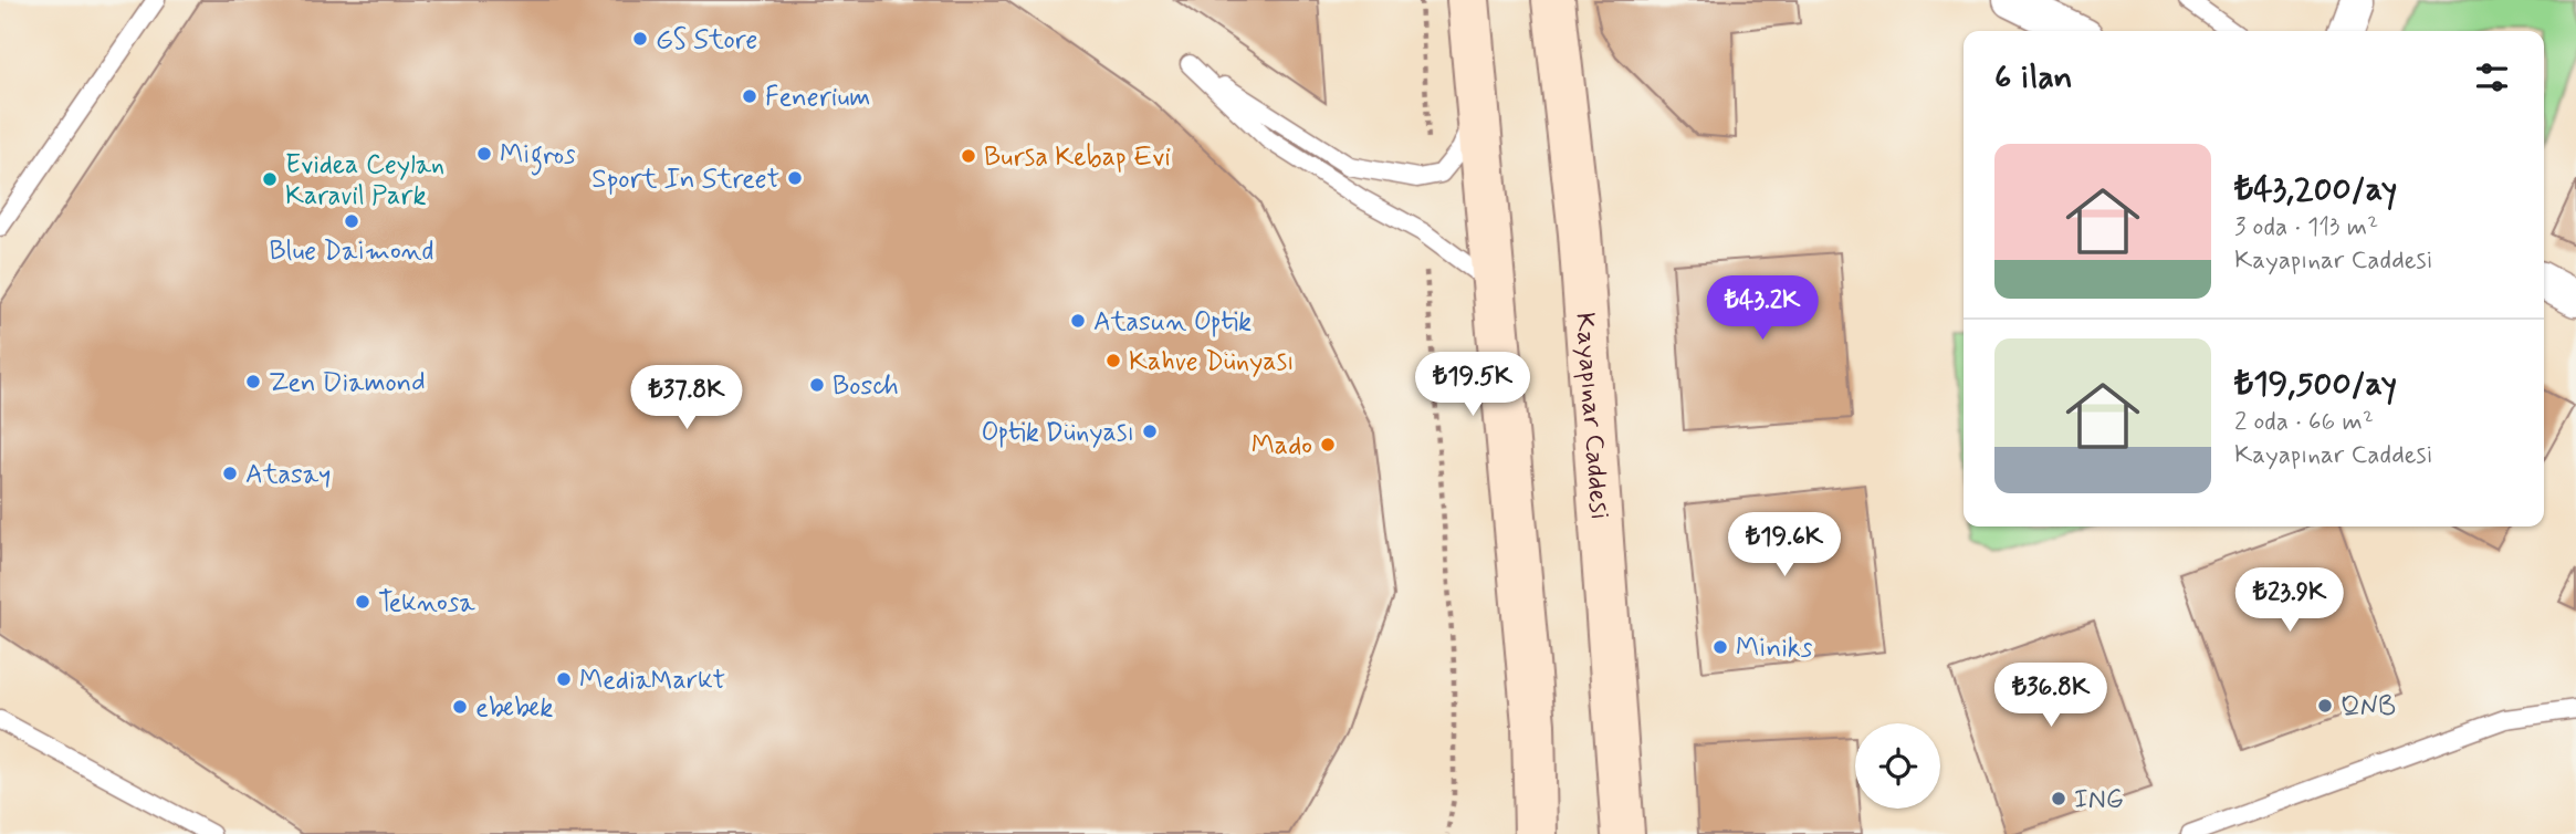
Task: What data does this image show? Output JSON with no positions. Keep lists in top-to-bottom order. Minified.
{"streets":{"main road":["Kayapınar Caddesi"]},"places":["GS Store","Fenerium","Migros","Bursa Kebap Evi","Sport In Street","Evidea Ceylan Karavil Park","Blue Daimond","Atasun Optik","Kahve Dünyası","Zen Diamond","Bosch","Optik Dünyası","Mado","Atasay","Teknosa","Miniks","MediaMarkt","QNB","ebebek","ING"],"page":{"heading":"6 ilan","list":[{"name":"₺43,200/ay","note":"3 oda · 113 m² · Kayapınar Caddesi"},{"name":"₺19,500/ay","note":"2 oda · 66 m² · Kayapınar Caddesi"}],"price":["₺43.2K","₺19.5K","₺37.8K","₺19.6K","₺23.9K","₺36.8K"]}}
